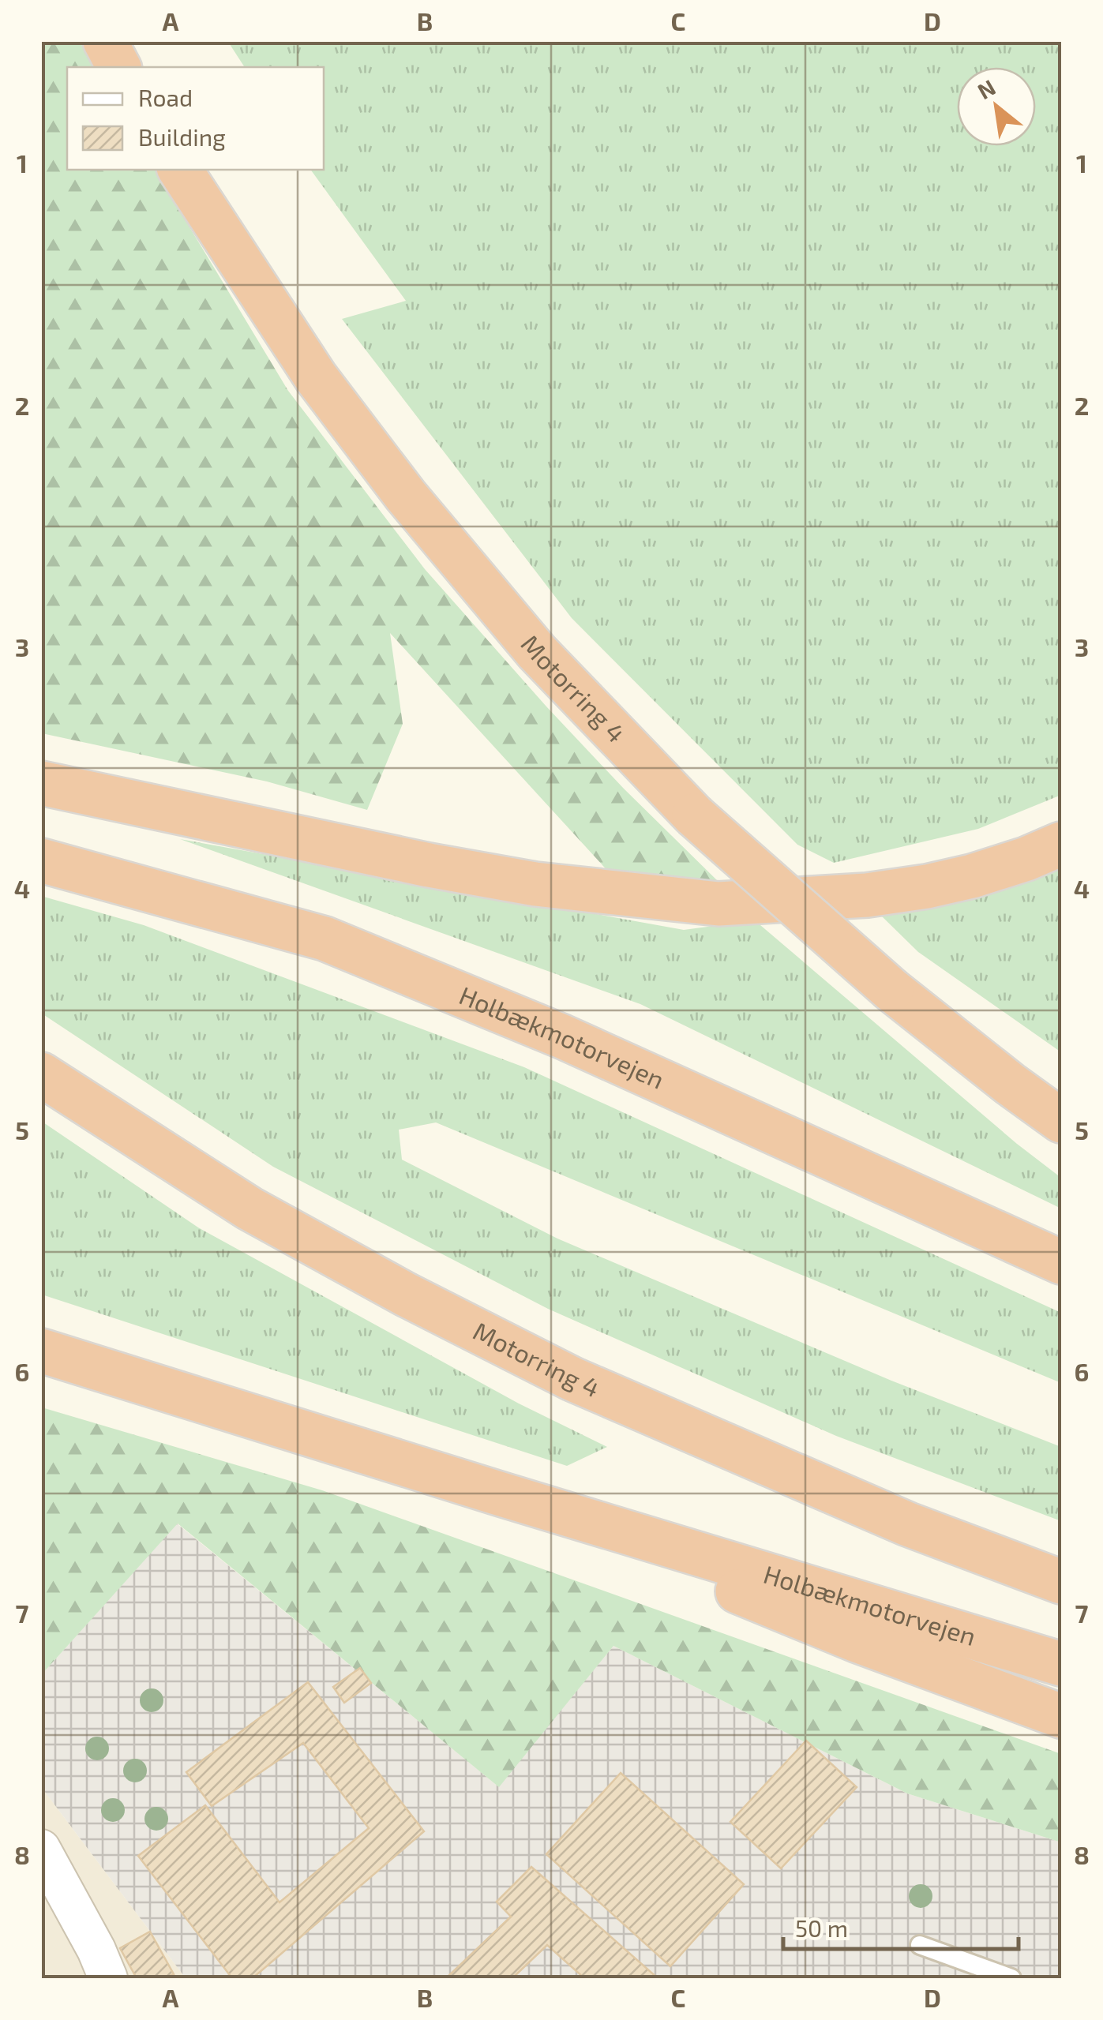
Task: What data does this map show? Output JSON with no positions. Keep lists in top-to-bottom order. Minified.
{"streets":{"highway":["Motorring 4","Holbækmotorvejen"]},"legend":["Road","Building"],"scale_bar":"50 m","north":"top left","grid":{"columns":["A","B","C","D"],"rows":["1","2","3","4","5","6","7","8"]}}
